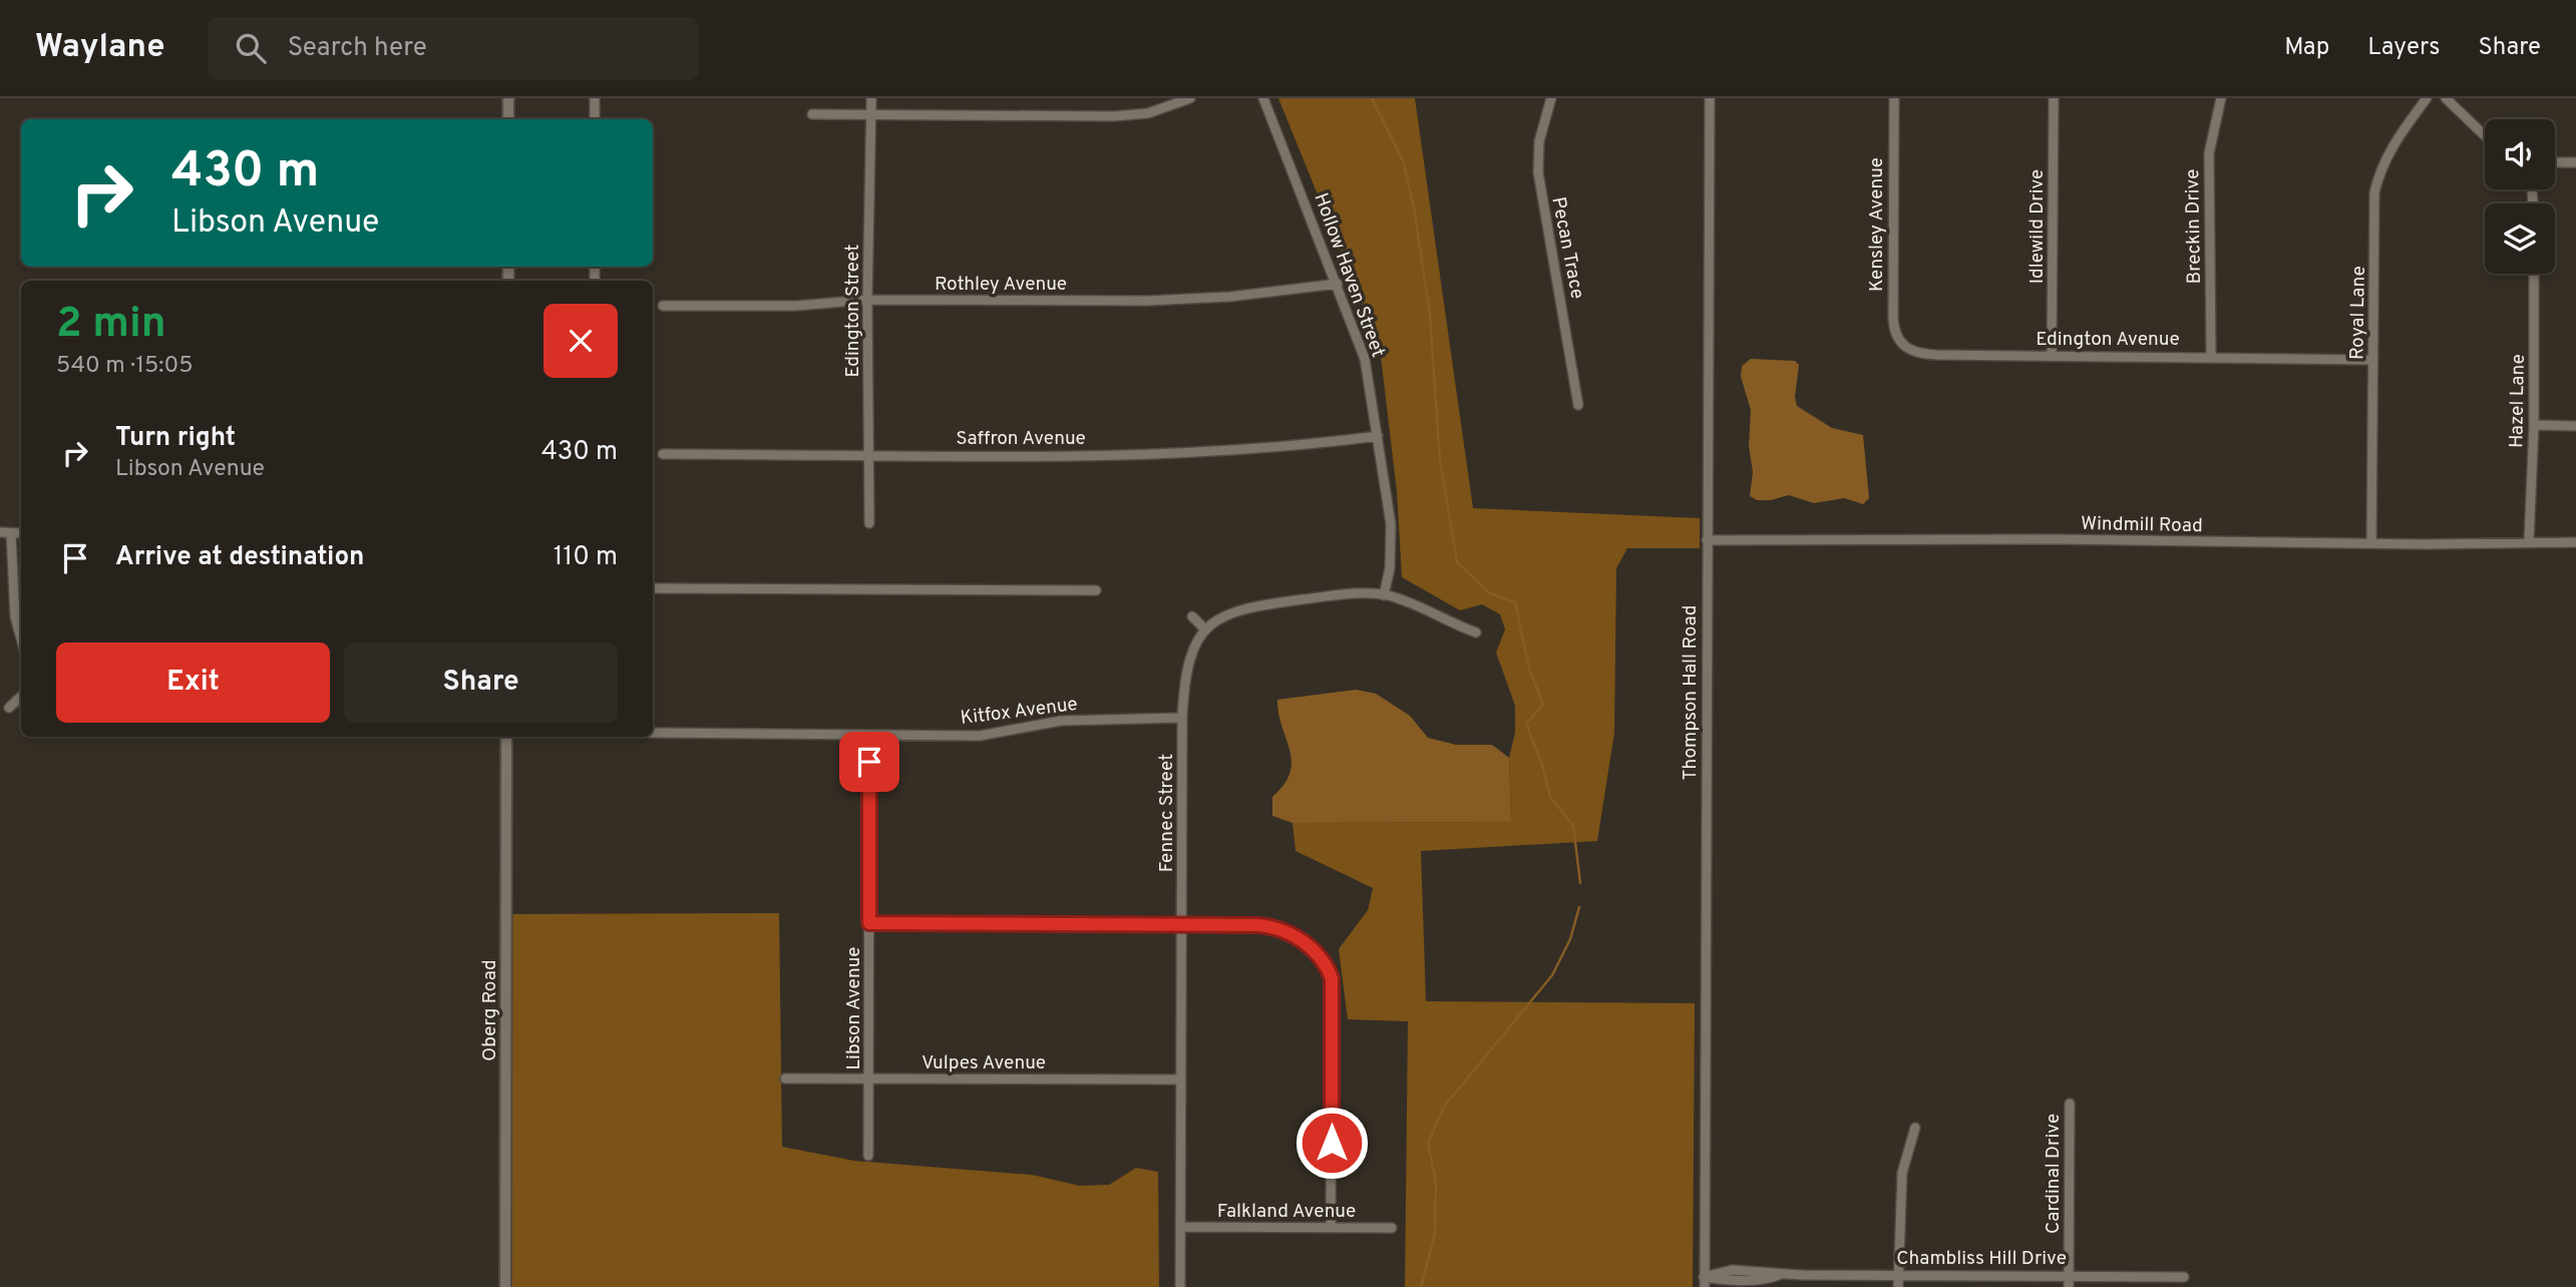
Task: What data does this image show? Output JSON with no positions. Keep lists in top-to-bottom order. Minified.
{"streets":{"street":["Kensley Avenue","Idlewild Drive","Breckin Drive","Pecan Trace","Hollow Haven Street","Rothley Avenue","Edington Street","Royal Lane","Edington Avenue","Hazel Lane","Saffron Avenue","Windmill Road","Thompson Hall Road","Kitfox Avenue","Fennec Street","Libson Avenue","Oberg Road","Vulpes Avenue","Cardinal Drive","Falkland Avenue","Chambliss Hill Drive"]},"crossings":[["Kensley Avenue","Edington Avenue"],["Idlewild Drive","Edington Avenue"],["Breckin Drive","Edington Avenue"],["Hollow Haven Street","Rothley Avenue"],["Hollow Haven Street","Saffron Avenue"],["Rothley Avenue","Edington Street"],["Edington Street","Saffron Avenue"],["Royal Lane","Edington Avenue"],["Royal Lane","Windmill Road"],["Hazel Lane","Windmill Road"],["Windmill Road","Thompson Hall Road"],["Thompson Hall Road","Chambliss Hill Drive"],["Kitfox Avenue","Fennec Street"],["Kitfox Avenue","Libson Avenue"],["Fennec Street","Vulpes Avenue"],["Fennec Street","Falkland Avenue"],["Libson Avenue","Vulpes Avenue"],["Cardinal Drive","Chambliss Hill Drive"]],"page":{"header":"Waylane","search":"Search here","nav":["Map","Layers","Share"],"turn":["430 m","Libson Avenue"],"heading":["2 min","540 m · 15:05"],"list":[{"name":"Turn right","note":"Libson Avenue","value":"430 m"},{"name":"Arrive at destination","value":"110 m"}],"buttons":["Exit","Share"]}}
